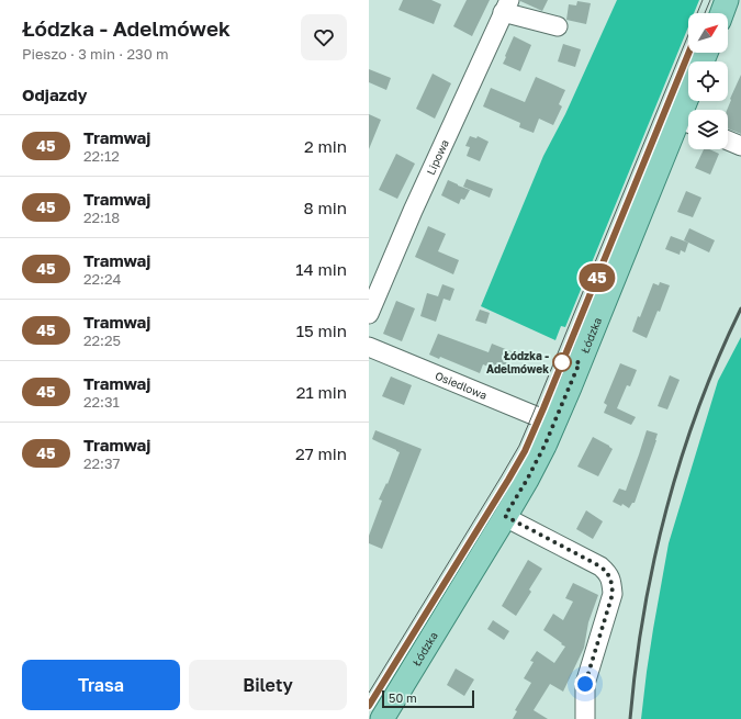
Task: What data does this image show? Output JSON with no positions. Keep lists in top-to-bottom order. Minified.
{"streets":{"main road":["Łódzka"],"street":["Lipowa","Osiedlowa"]},"crossings":[["Łódzka","Osiedlowa"]],"places":["Łódzka - Adelmówek"],"lines":["tram line 45"],"scale_bar":"50 m","north":"top right","page":{"heading":[["Łódzka - Adelmówek","Pieszo · 3 min · 230 m"],"Odjazdy"],"on_map":"45","list":[{"mark":"45","name":"Tramwaj","note":"22:12","value":"2 min"},{"mark":"45","name":"Tramwaj","note":"22:18","value":"8 min"},{"mark":"45","name":"Tramwaj","note":"22:24","value":"14 min"},{"mark":"45","name":"Tramwaj","note":"22:25","value":"15 min"},{"mark":"45","name":"Tramwaj","note":"22:31","value":"21 min"},{"mark":"45","name":"Tramwaj","note":"22:37","value":"27 min"}],"buttons":["Trasa","Bilety"],"scale":"50 m"}}
